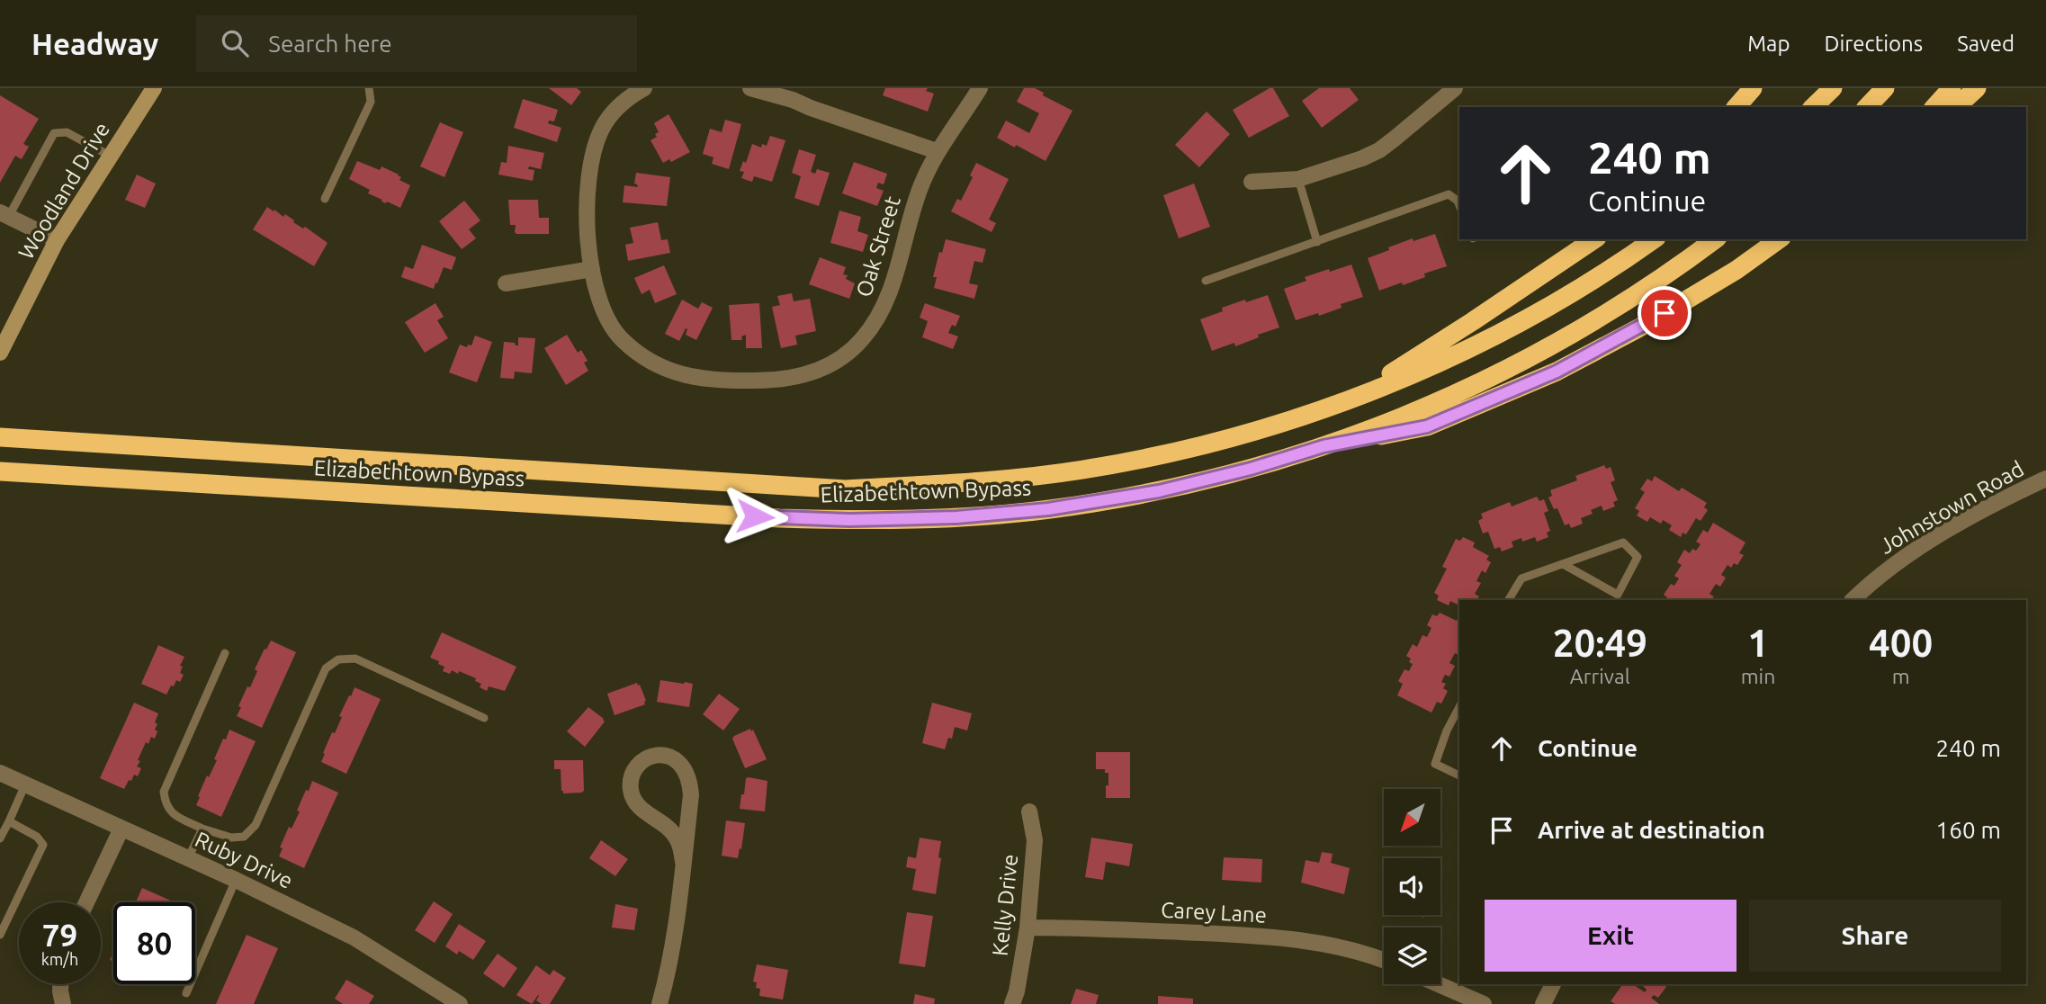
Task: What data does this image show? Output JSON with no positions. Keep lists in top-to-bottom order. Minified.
{"streets":{"highway":["Elizabethtown Bypass"],"street":["Woodland Drive","Oak Street","Johnstown Road","Ruby Drive","Kelly Drive","Carey Lane"]},"crossings":[["Kelly Drive","Carey Lane"]],"north":"bottom left","page":{"header":"Headway","search":"Search here","nav":["Map","Directions","Saved"],"turn":["240 m","Continue"],"eta":["20:49","Arrival","1","min","400","m"],"list":[{"name":"Continue","value":"240 m"},{"name":"Arrive at destination","value":"160 m"}],"buttons":["Exit","Share"],"speed":"79 km/h","limit":"80"}}
